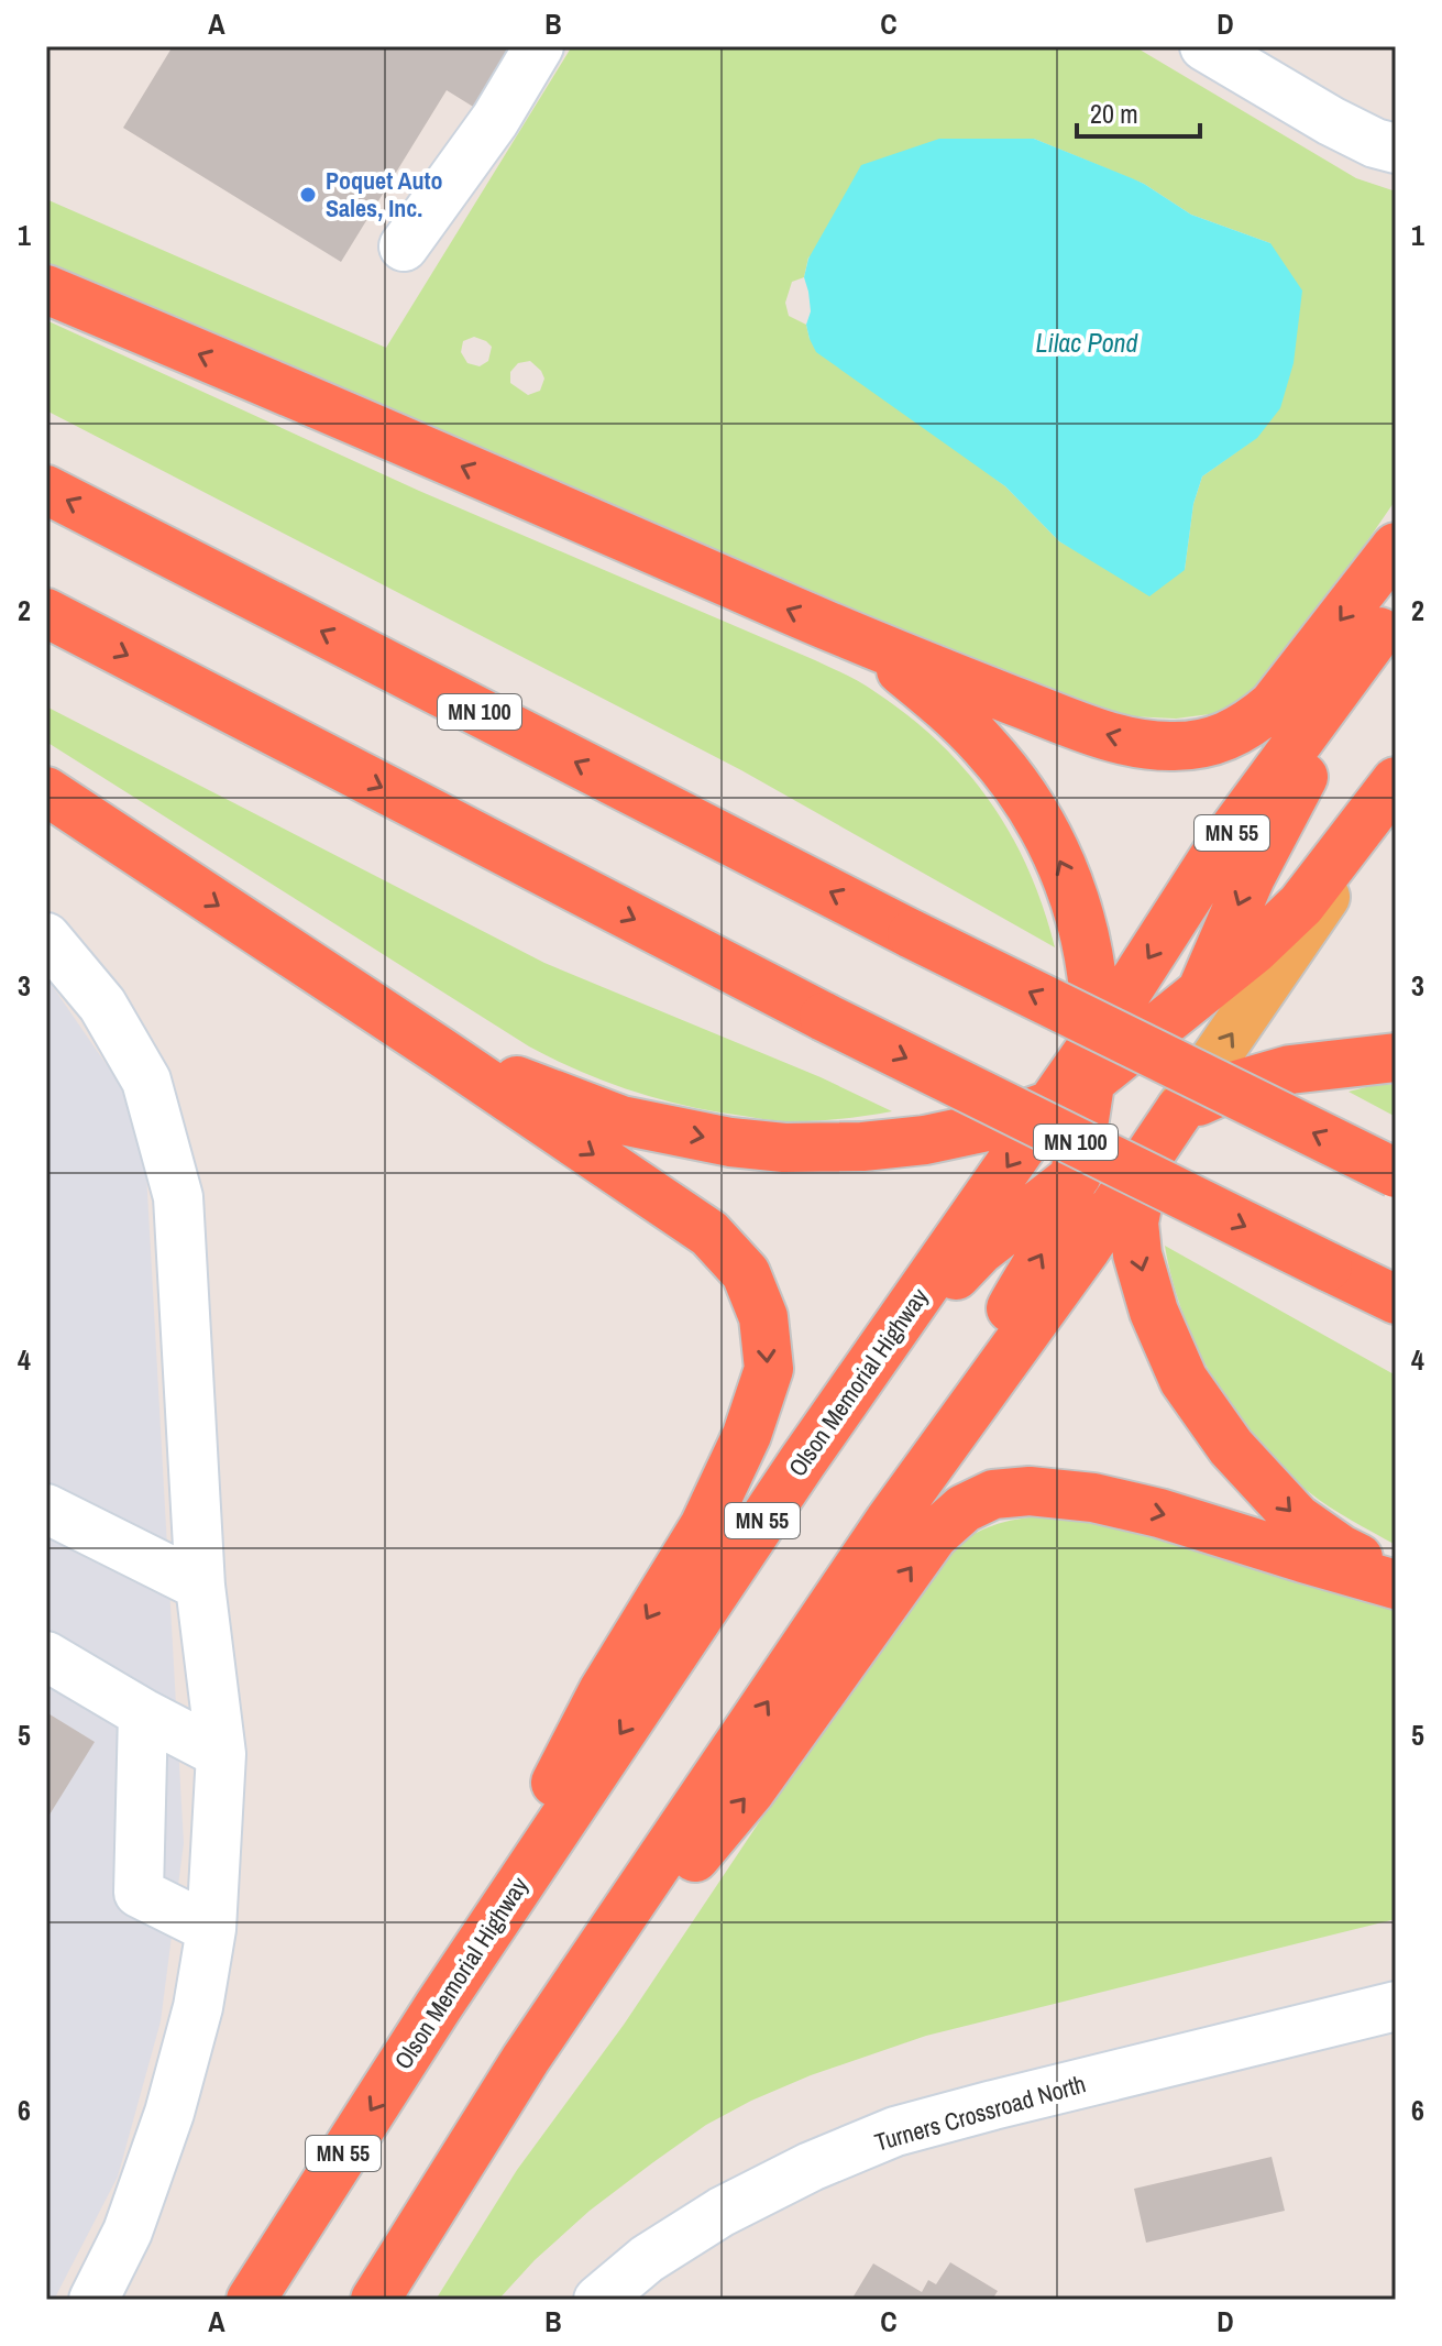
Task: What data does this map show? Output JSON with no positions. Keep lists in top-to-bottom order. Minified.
{"streets":{"highway":["MN 100","MN 55","Olson Memorial Highway"],"street":["Turners Crossroad North"]},"water":["Lilac Pond"],"places":["Poquet Auto Sales, Inc."],"scale_bar":"20 m","grid":{"columns":["A","B","C","D"],"rows":["1","2","3","4","5","6"]}}
